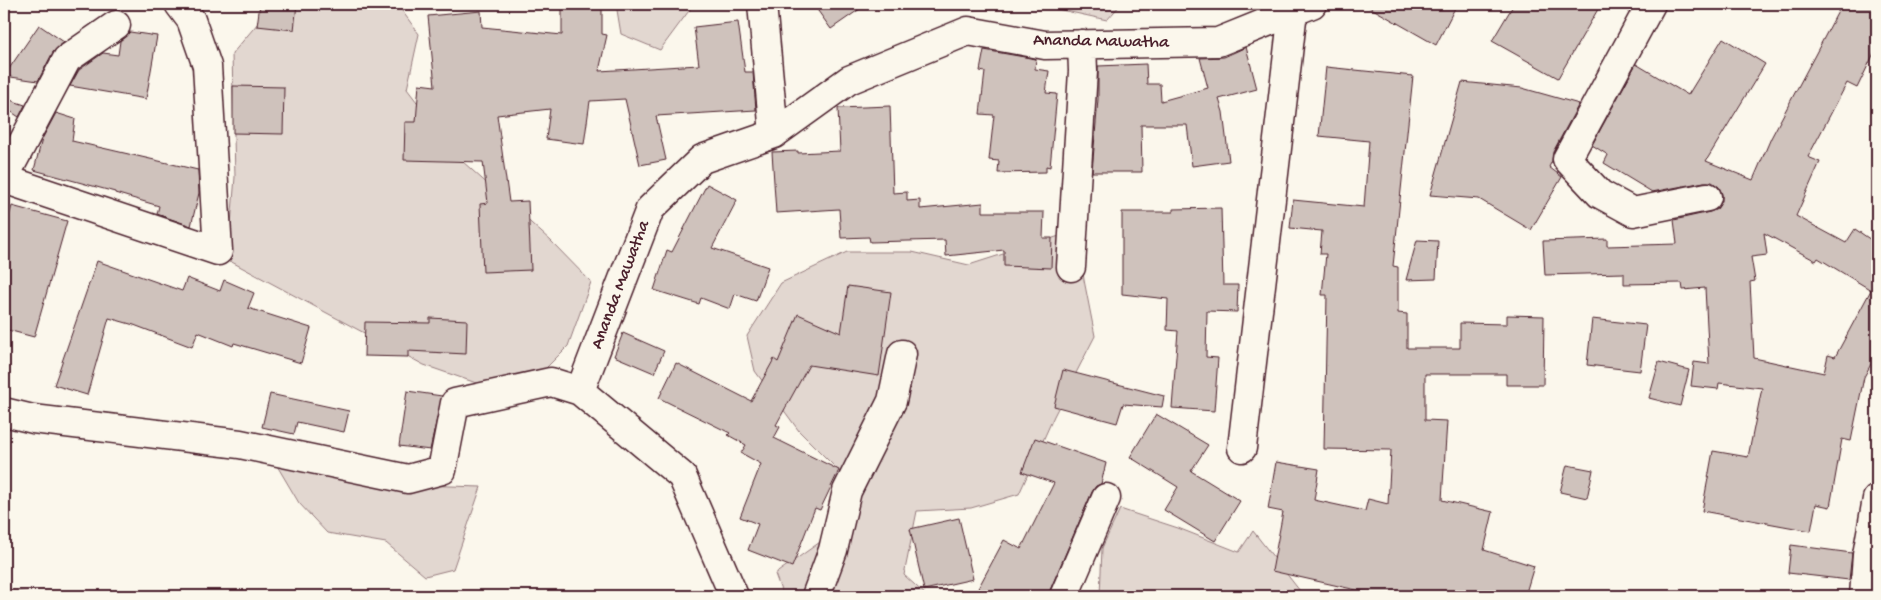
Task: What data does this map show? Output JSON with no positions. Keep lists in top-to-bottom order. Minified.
{"streets":{"street":["Ananda Mawatha"]}}
